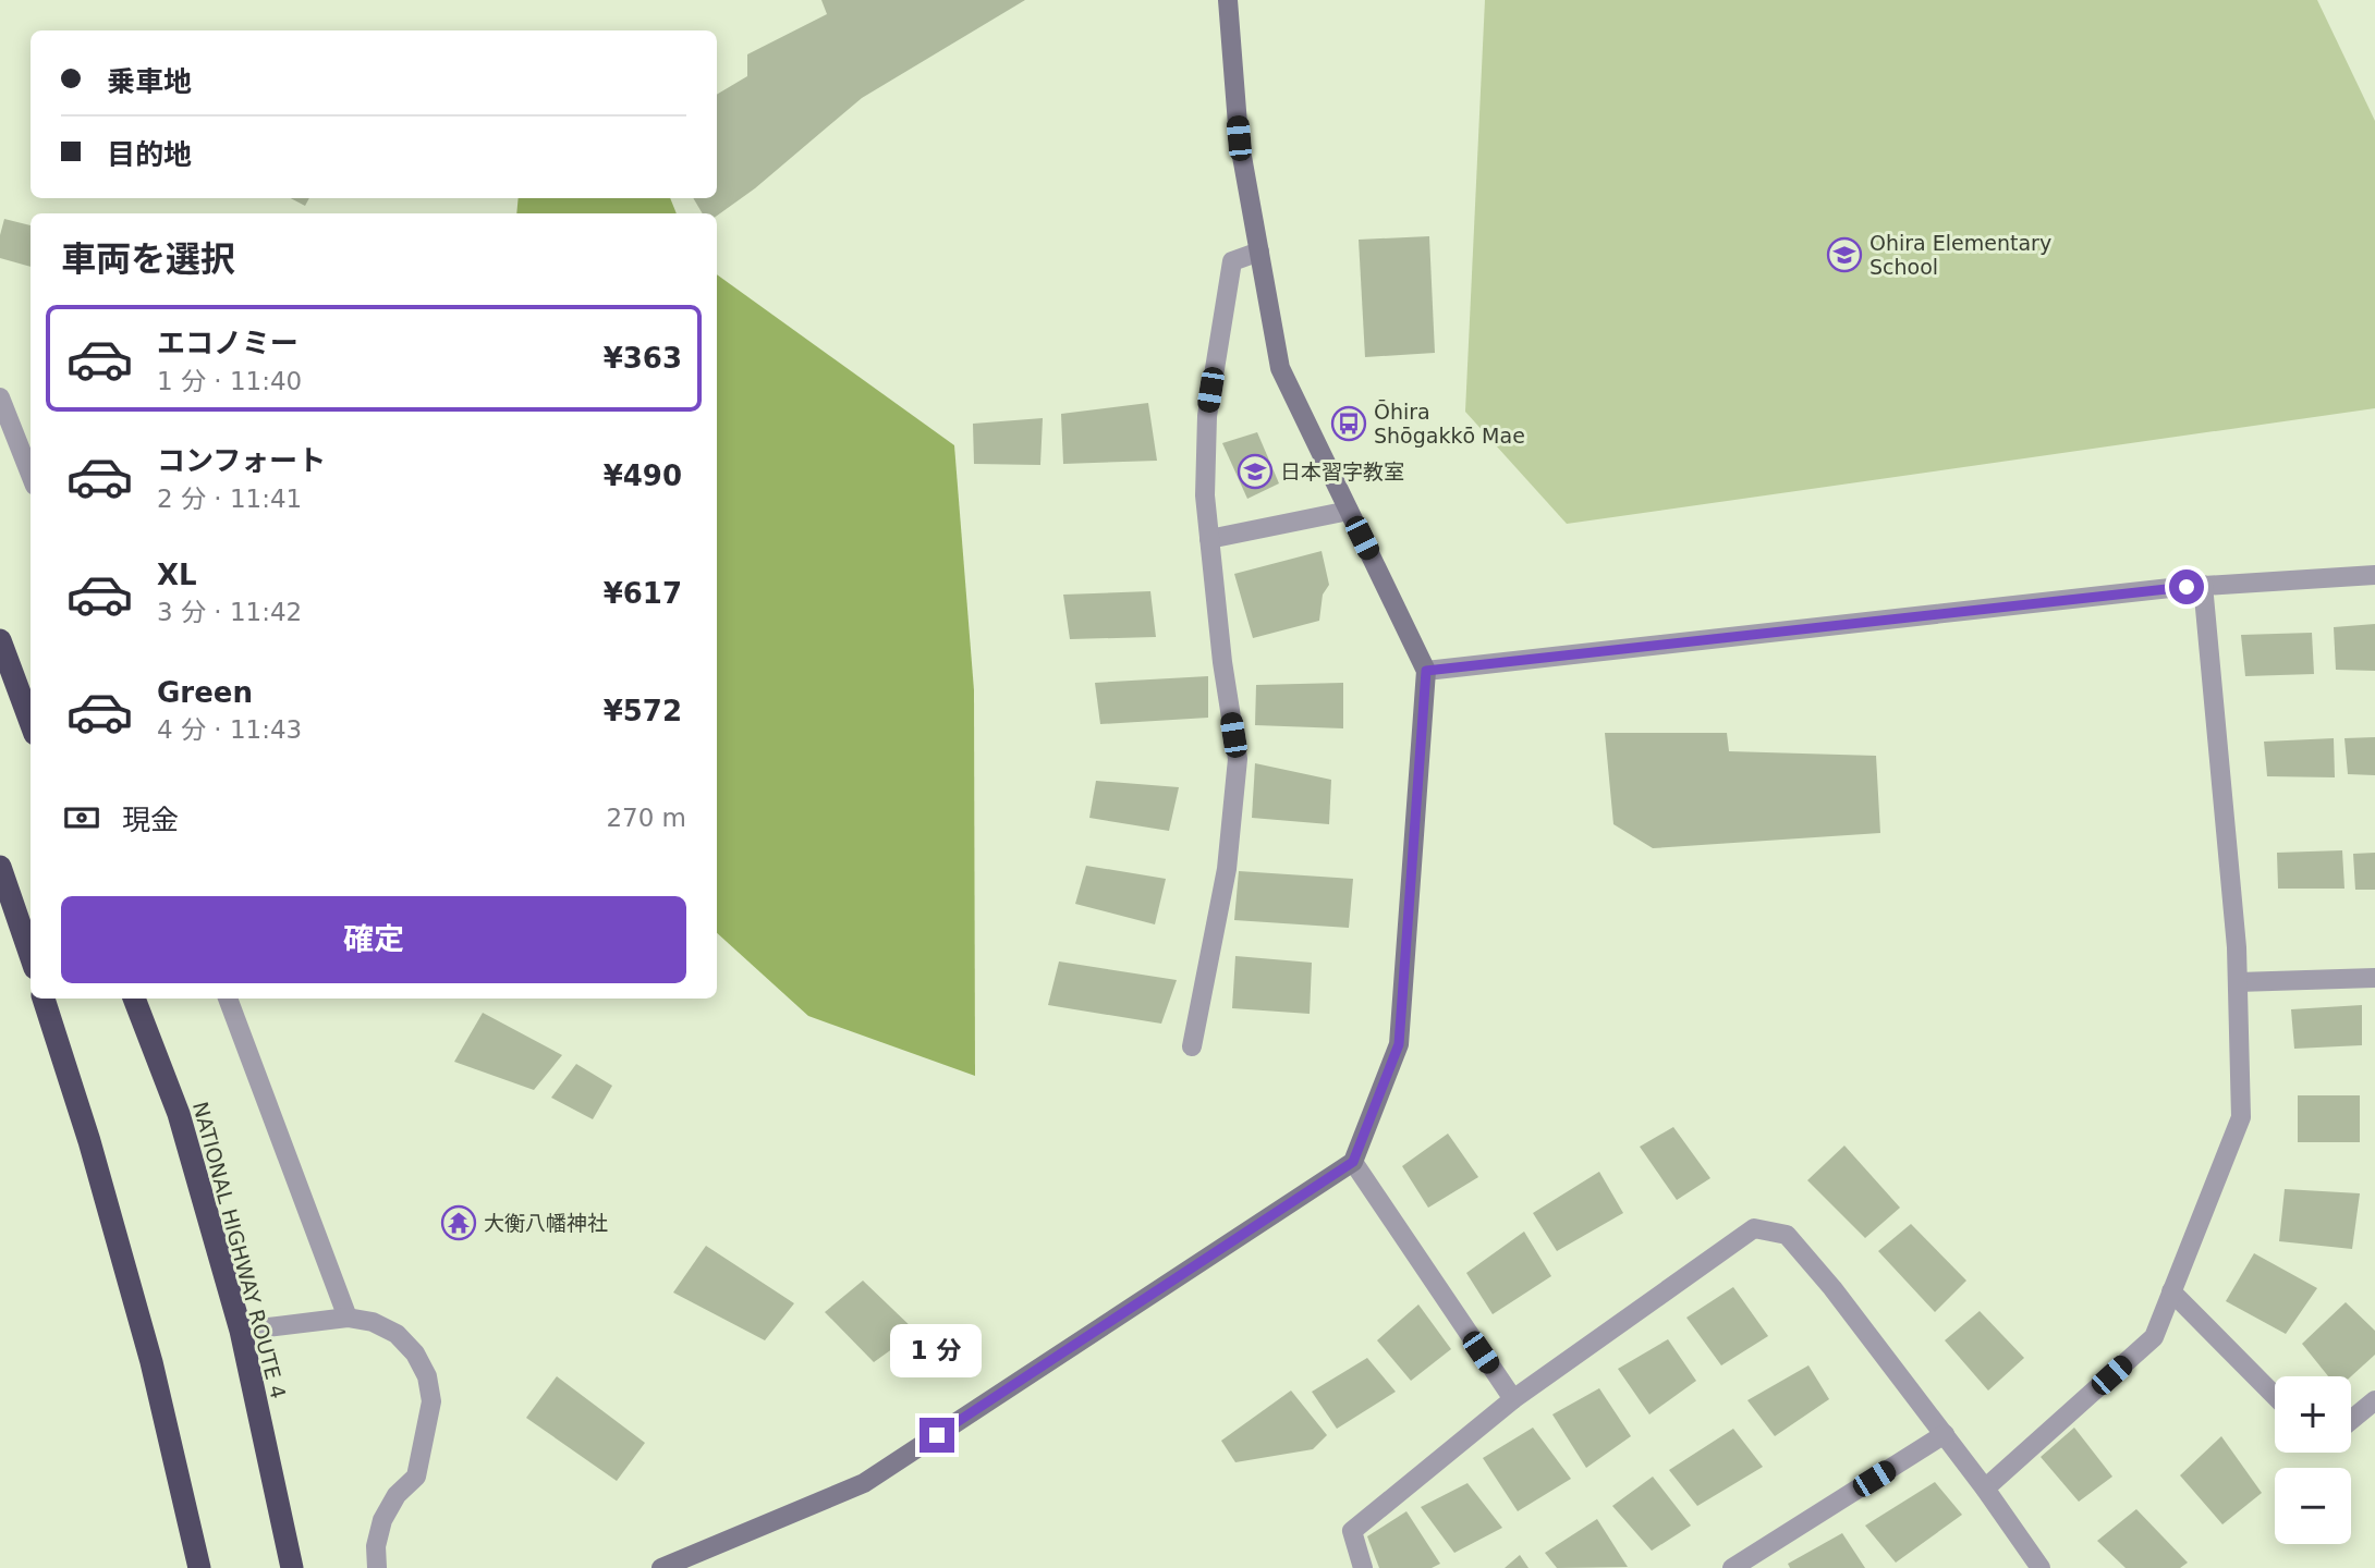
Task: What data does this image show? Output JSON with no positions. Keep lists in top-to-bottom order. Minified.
{"streets":{"highway":["NATIONAL HIGHWAY ROUTE 4"]},"places":{"school or university":["Ohira Elementary School","日本習字教室"],"bus stop":["Ōhira Shōgakkō Mae"],"temple":["大衡八幡神社"]},"page":{"banner":["乗車地","目的地"],"heading":"車両を選択","list":[{"name":"エコノミー","note":"1 分 · 11:40","value":"¥363"},{"name":"コンフォート","note":"2 分 · 11:41","value":"¥490"},{"name":"XL","note":"3 分 · 11:42","value":"¥617"},{"name":"Green","note":"4 分 · 11:43","value":"¥572"}],"pay":["現金","270 m"],"buttons":"確定","bubble":"1 分","map_buttons":["+","−"]}}
